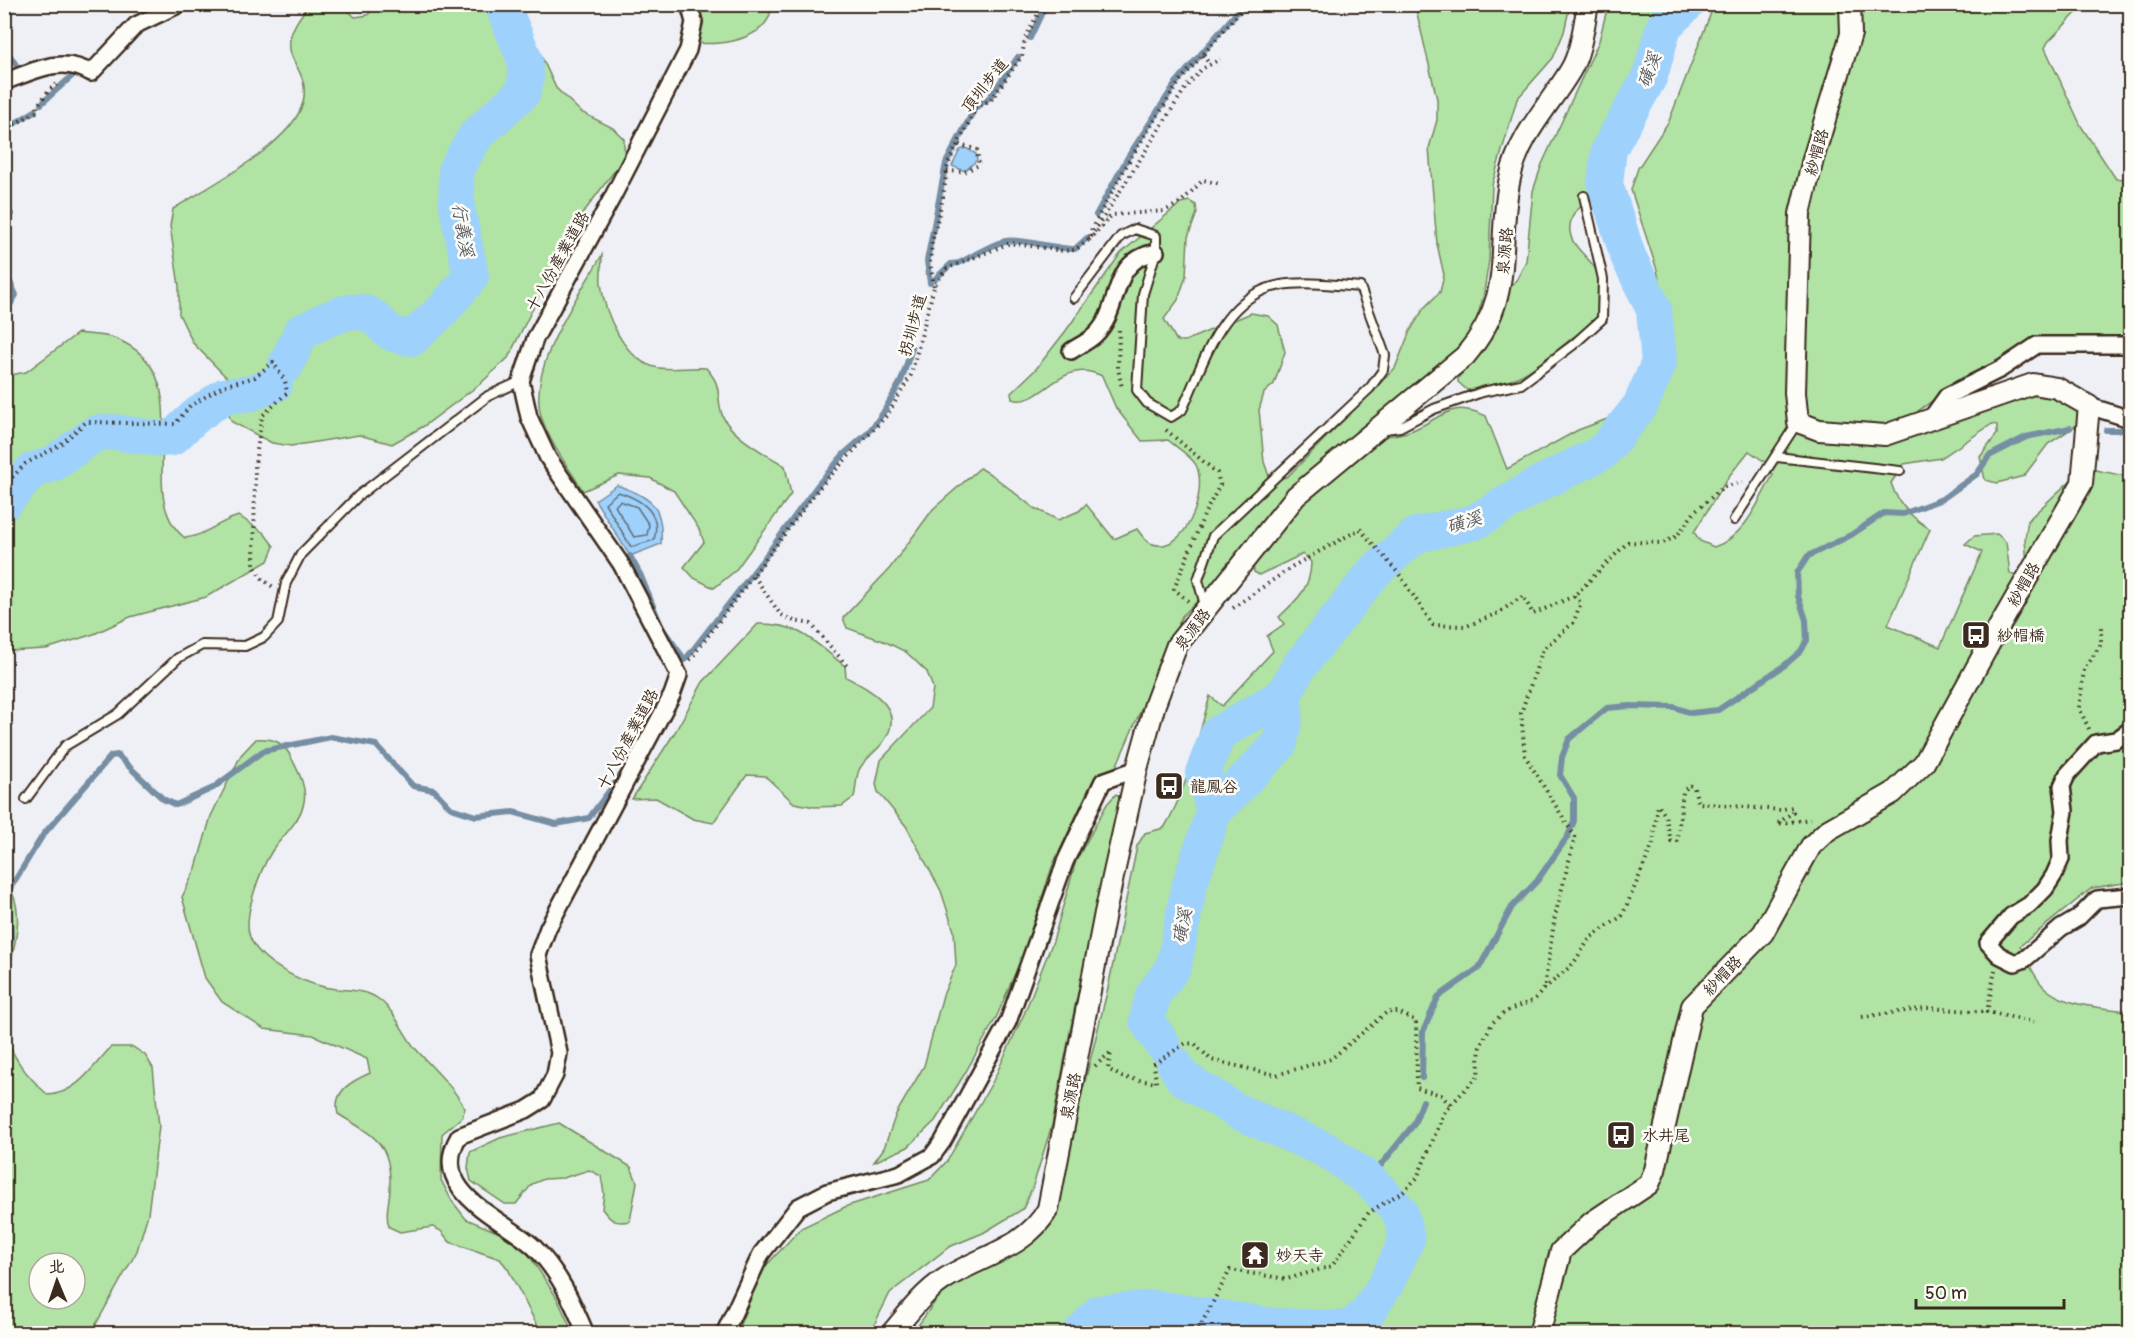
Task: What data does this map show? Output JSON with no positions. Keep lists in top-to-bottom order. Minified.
{"streets":{"street":["紗帽路","泉源路","十八份產業道路"],"path":["頂圳步道","拐圳步道"]},"crossings":[["頂圳步道","拐圳步道"],["十八份產業道路","拐圳步道"]],"water":["磺溪","行義溪"],"places":{"bus stop":["紗帽橋","龍鳳谷","水井尾"],"temple":["妙天寺"]},"scale_bar":"50 m","north":"top"}
